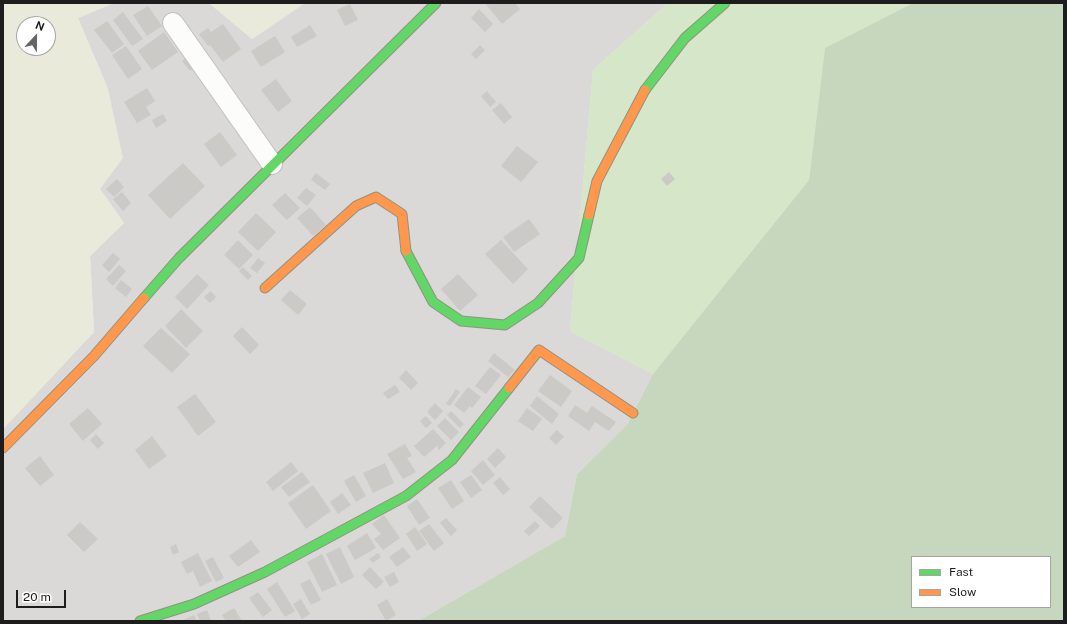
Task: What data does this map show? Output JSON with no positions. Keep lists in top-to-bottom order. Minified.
{"legend":["Fast","Slow"],"scale_bar":"20 m","north":"top"}
